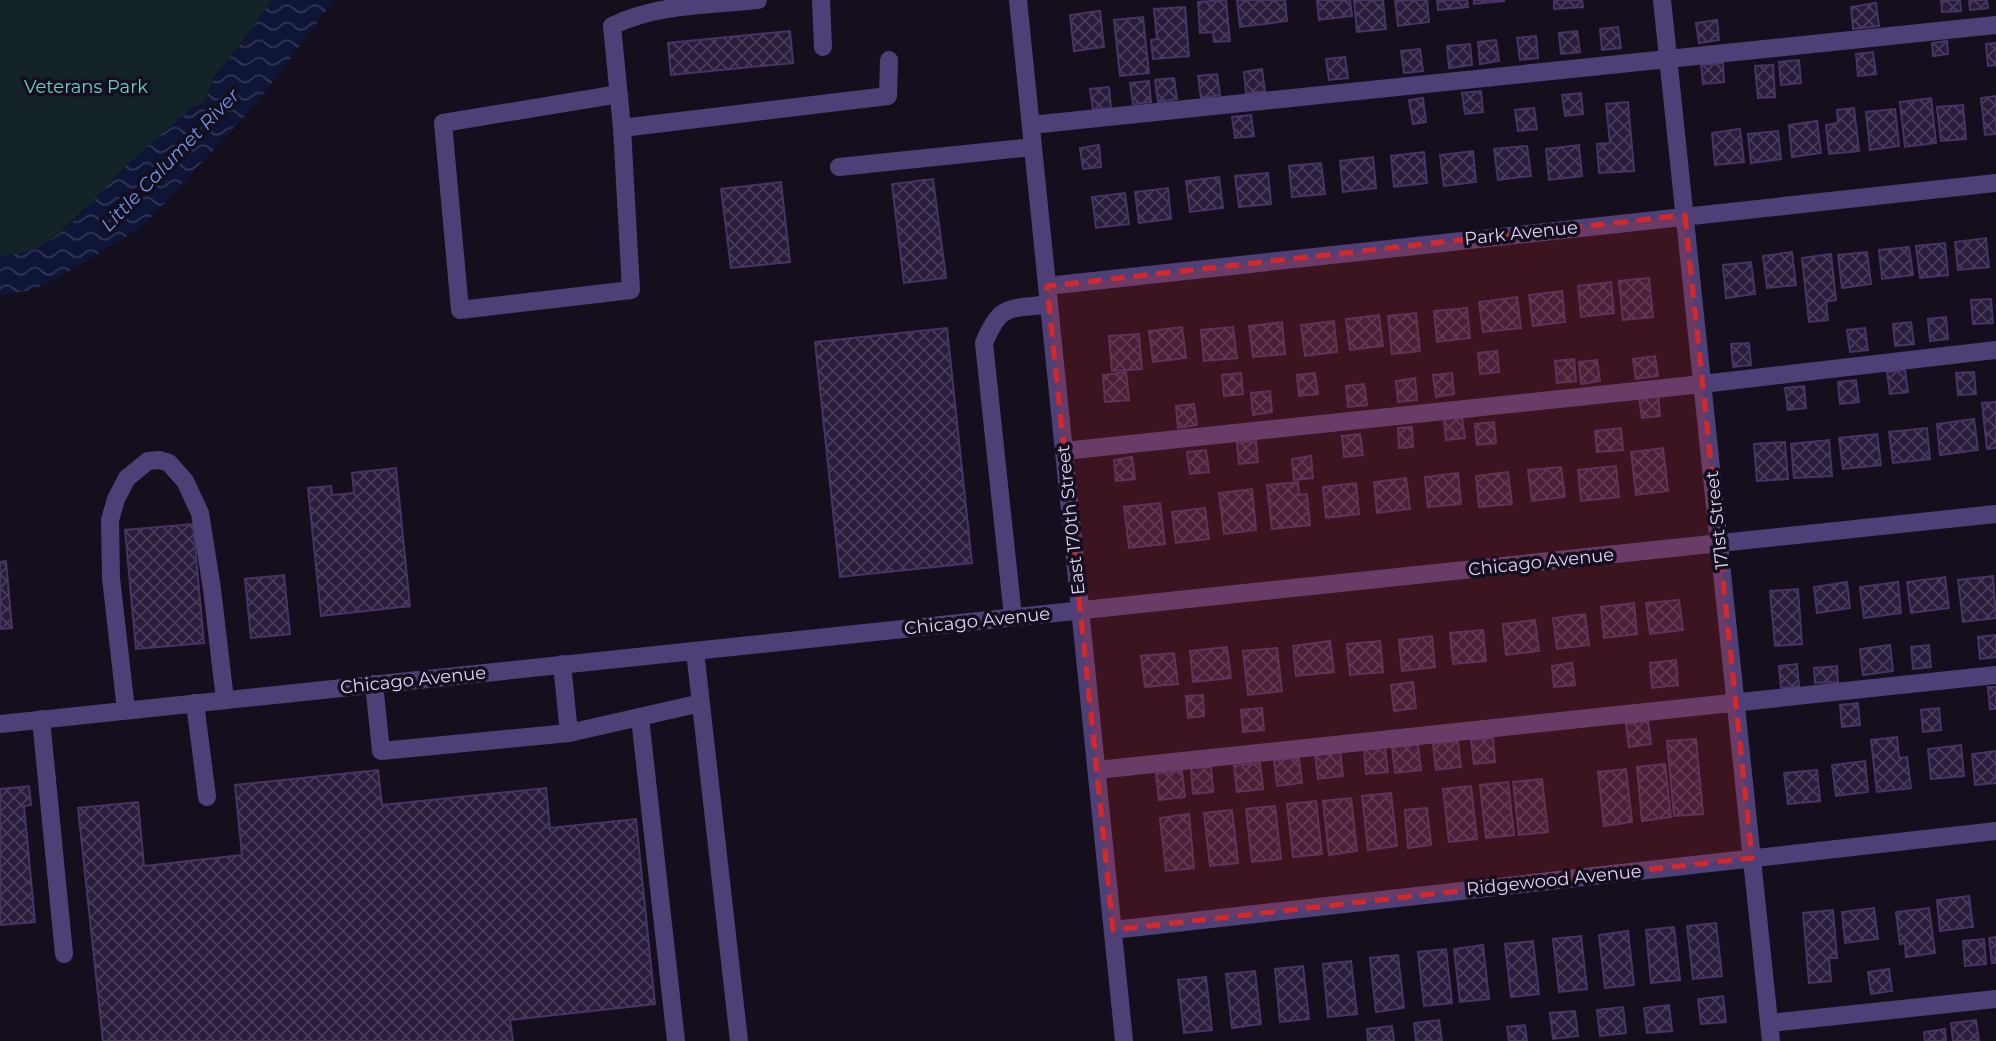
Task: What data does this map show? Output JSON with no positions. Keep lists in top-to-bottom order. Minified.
{"streets":{"street":["Park Avenue","East 170th Street","171st Street","Chicago Avenue","Ridgewood Avenue"]},"crossings":[["Park Avenue","East 170th Street"],["Park Avenue","171st Street"],["Park Avenue","Chicago Avenue"],["East 170th Street","Chicago Avenue"],["East 170th Street","Ridgewood Avenue"],["171st Street","Chicago Avenue"],["171st Street","Ridgewood Avenue"]],"water":["Little Calumet River"],"parks":["Veterans Park"]}
